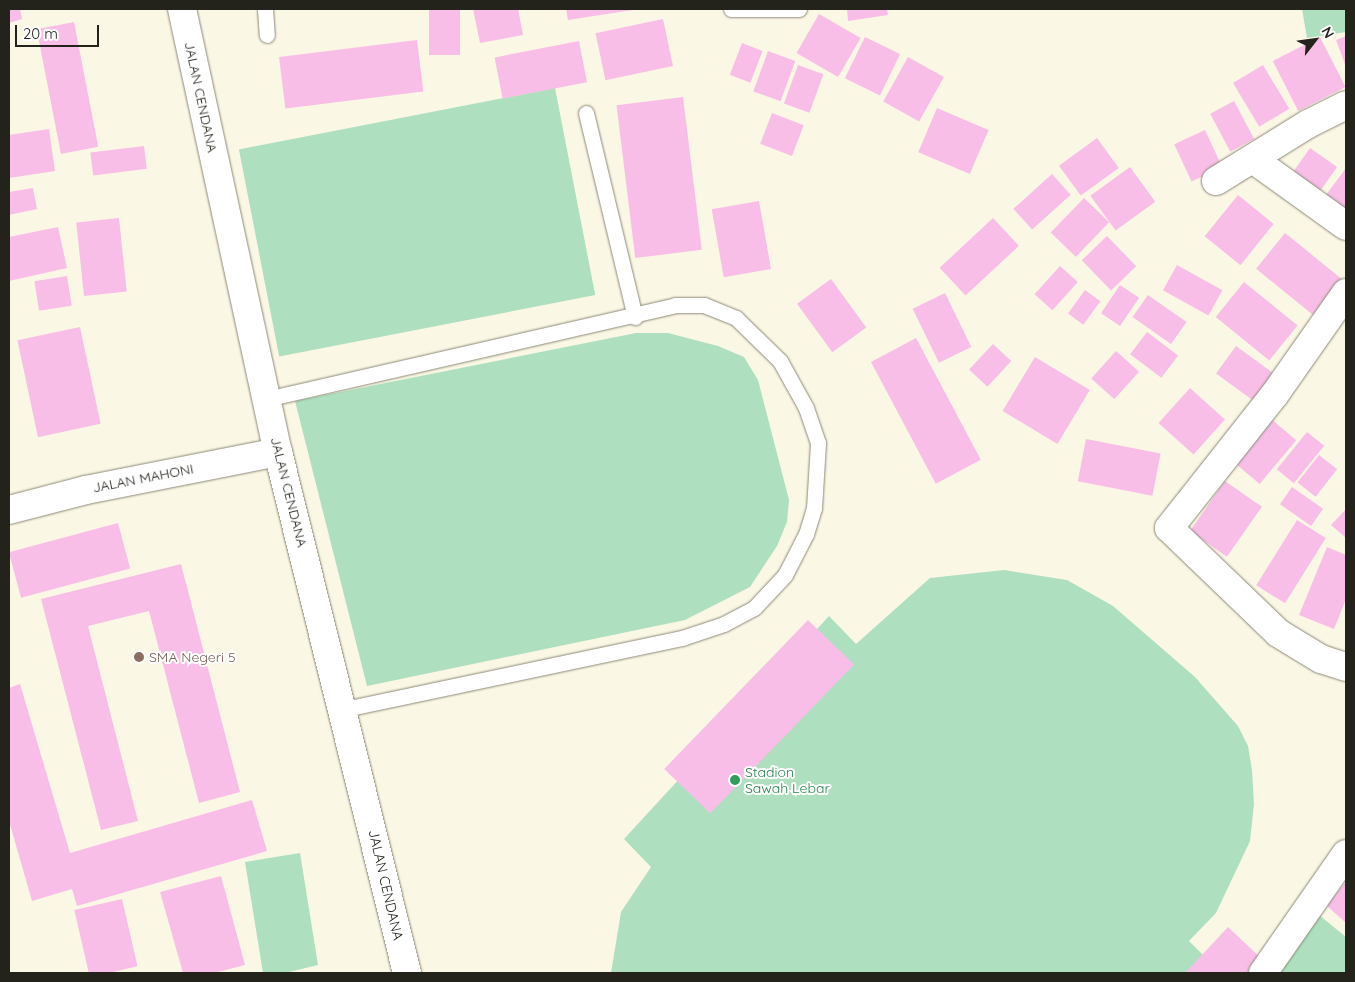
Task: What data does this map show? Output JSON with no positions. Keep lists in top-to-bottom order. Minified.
{"streets":{"street":["JALAN CENDANA","JALAN MAHONI"]},"crossings":[["JALAN CENDANA","JALAN MAHONI"]],"places":["SMA Negeri 5","Stadion Sawah Lebar"],"scale_bar":"20 m","north":"top right"}
